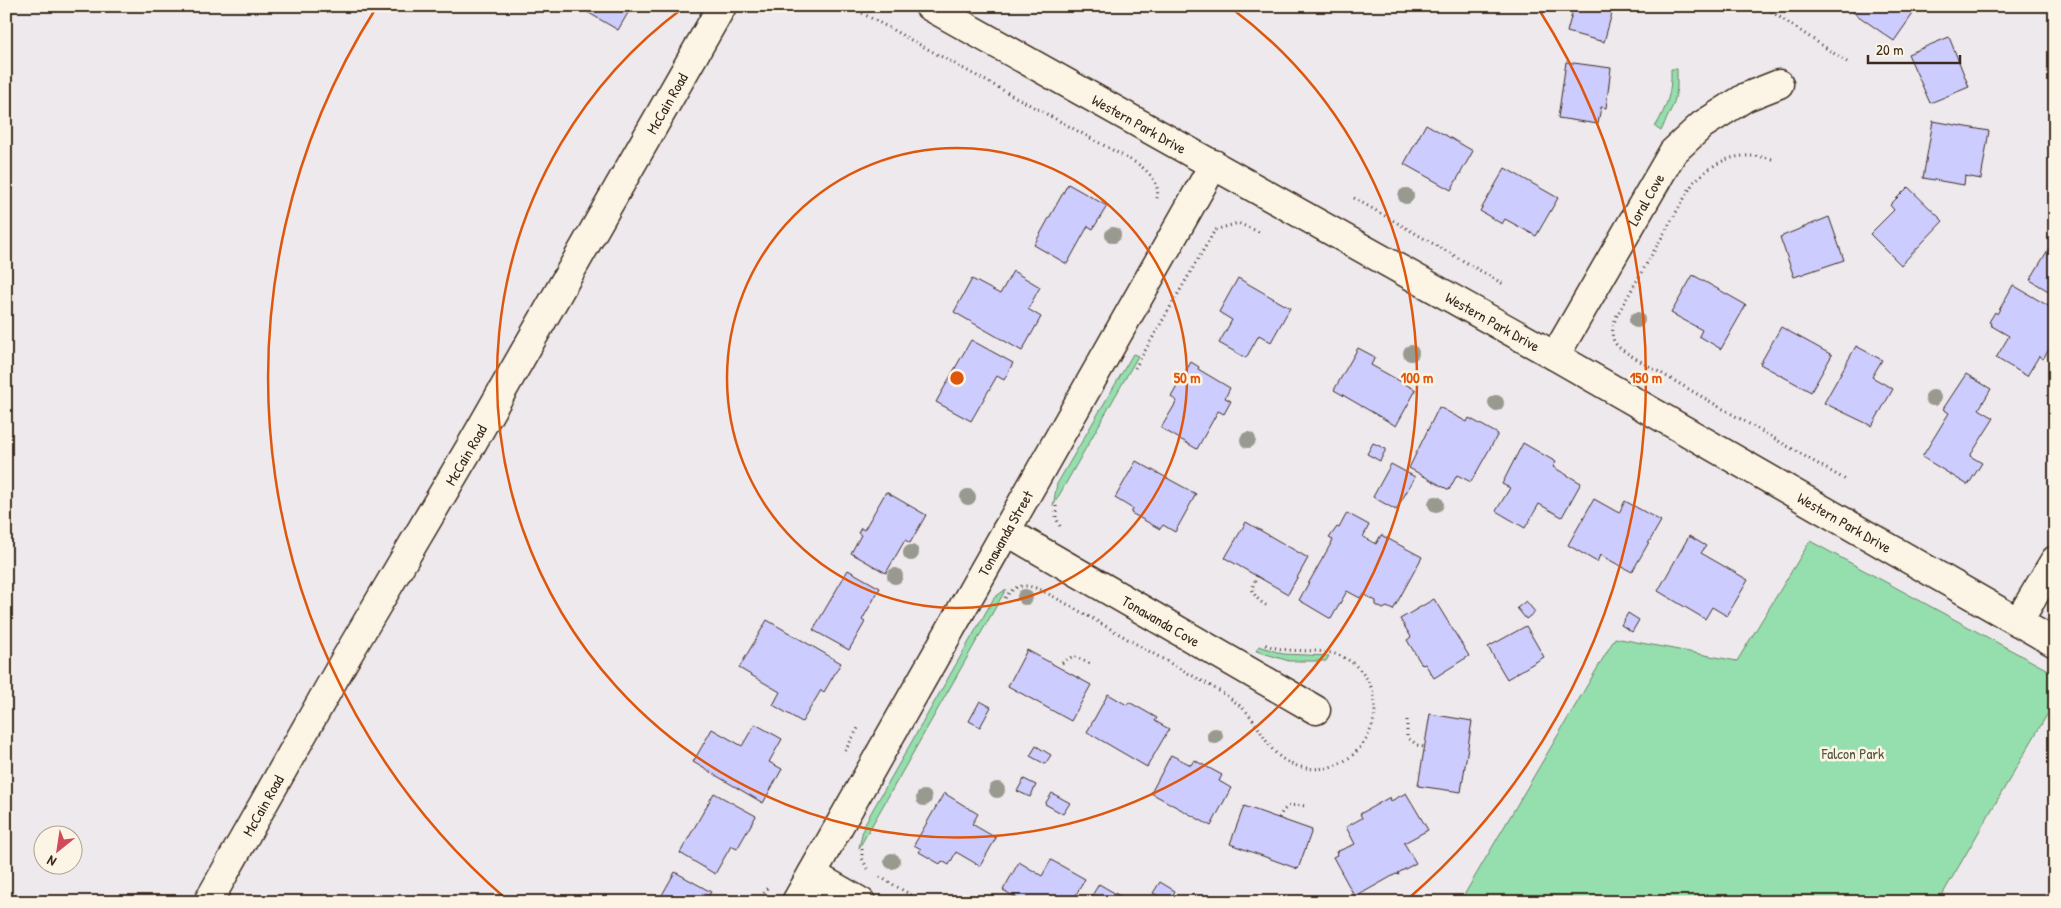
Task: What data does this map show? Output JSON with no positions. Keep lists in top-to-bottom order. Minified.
{"streets":{"street":["McCain Road","Western Park Drive","Loral Cove","Tonawanda Street","Tonawanda Cove"]},"crossings":[["Western Park Drive","Loral Cove"],["Western Park Drive","Tonawanda Street"],["Tonawanda Street","Tonawanda Cove"]],"parks":["Falcon Park"],"scale_bar":"20 m","north":"bottom left","rings":["50 m","100 m","150 m"]}
